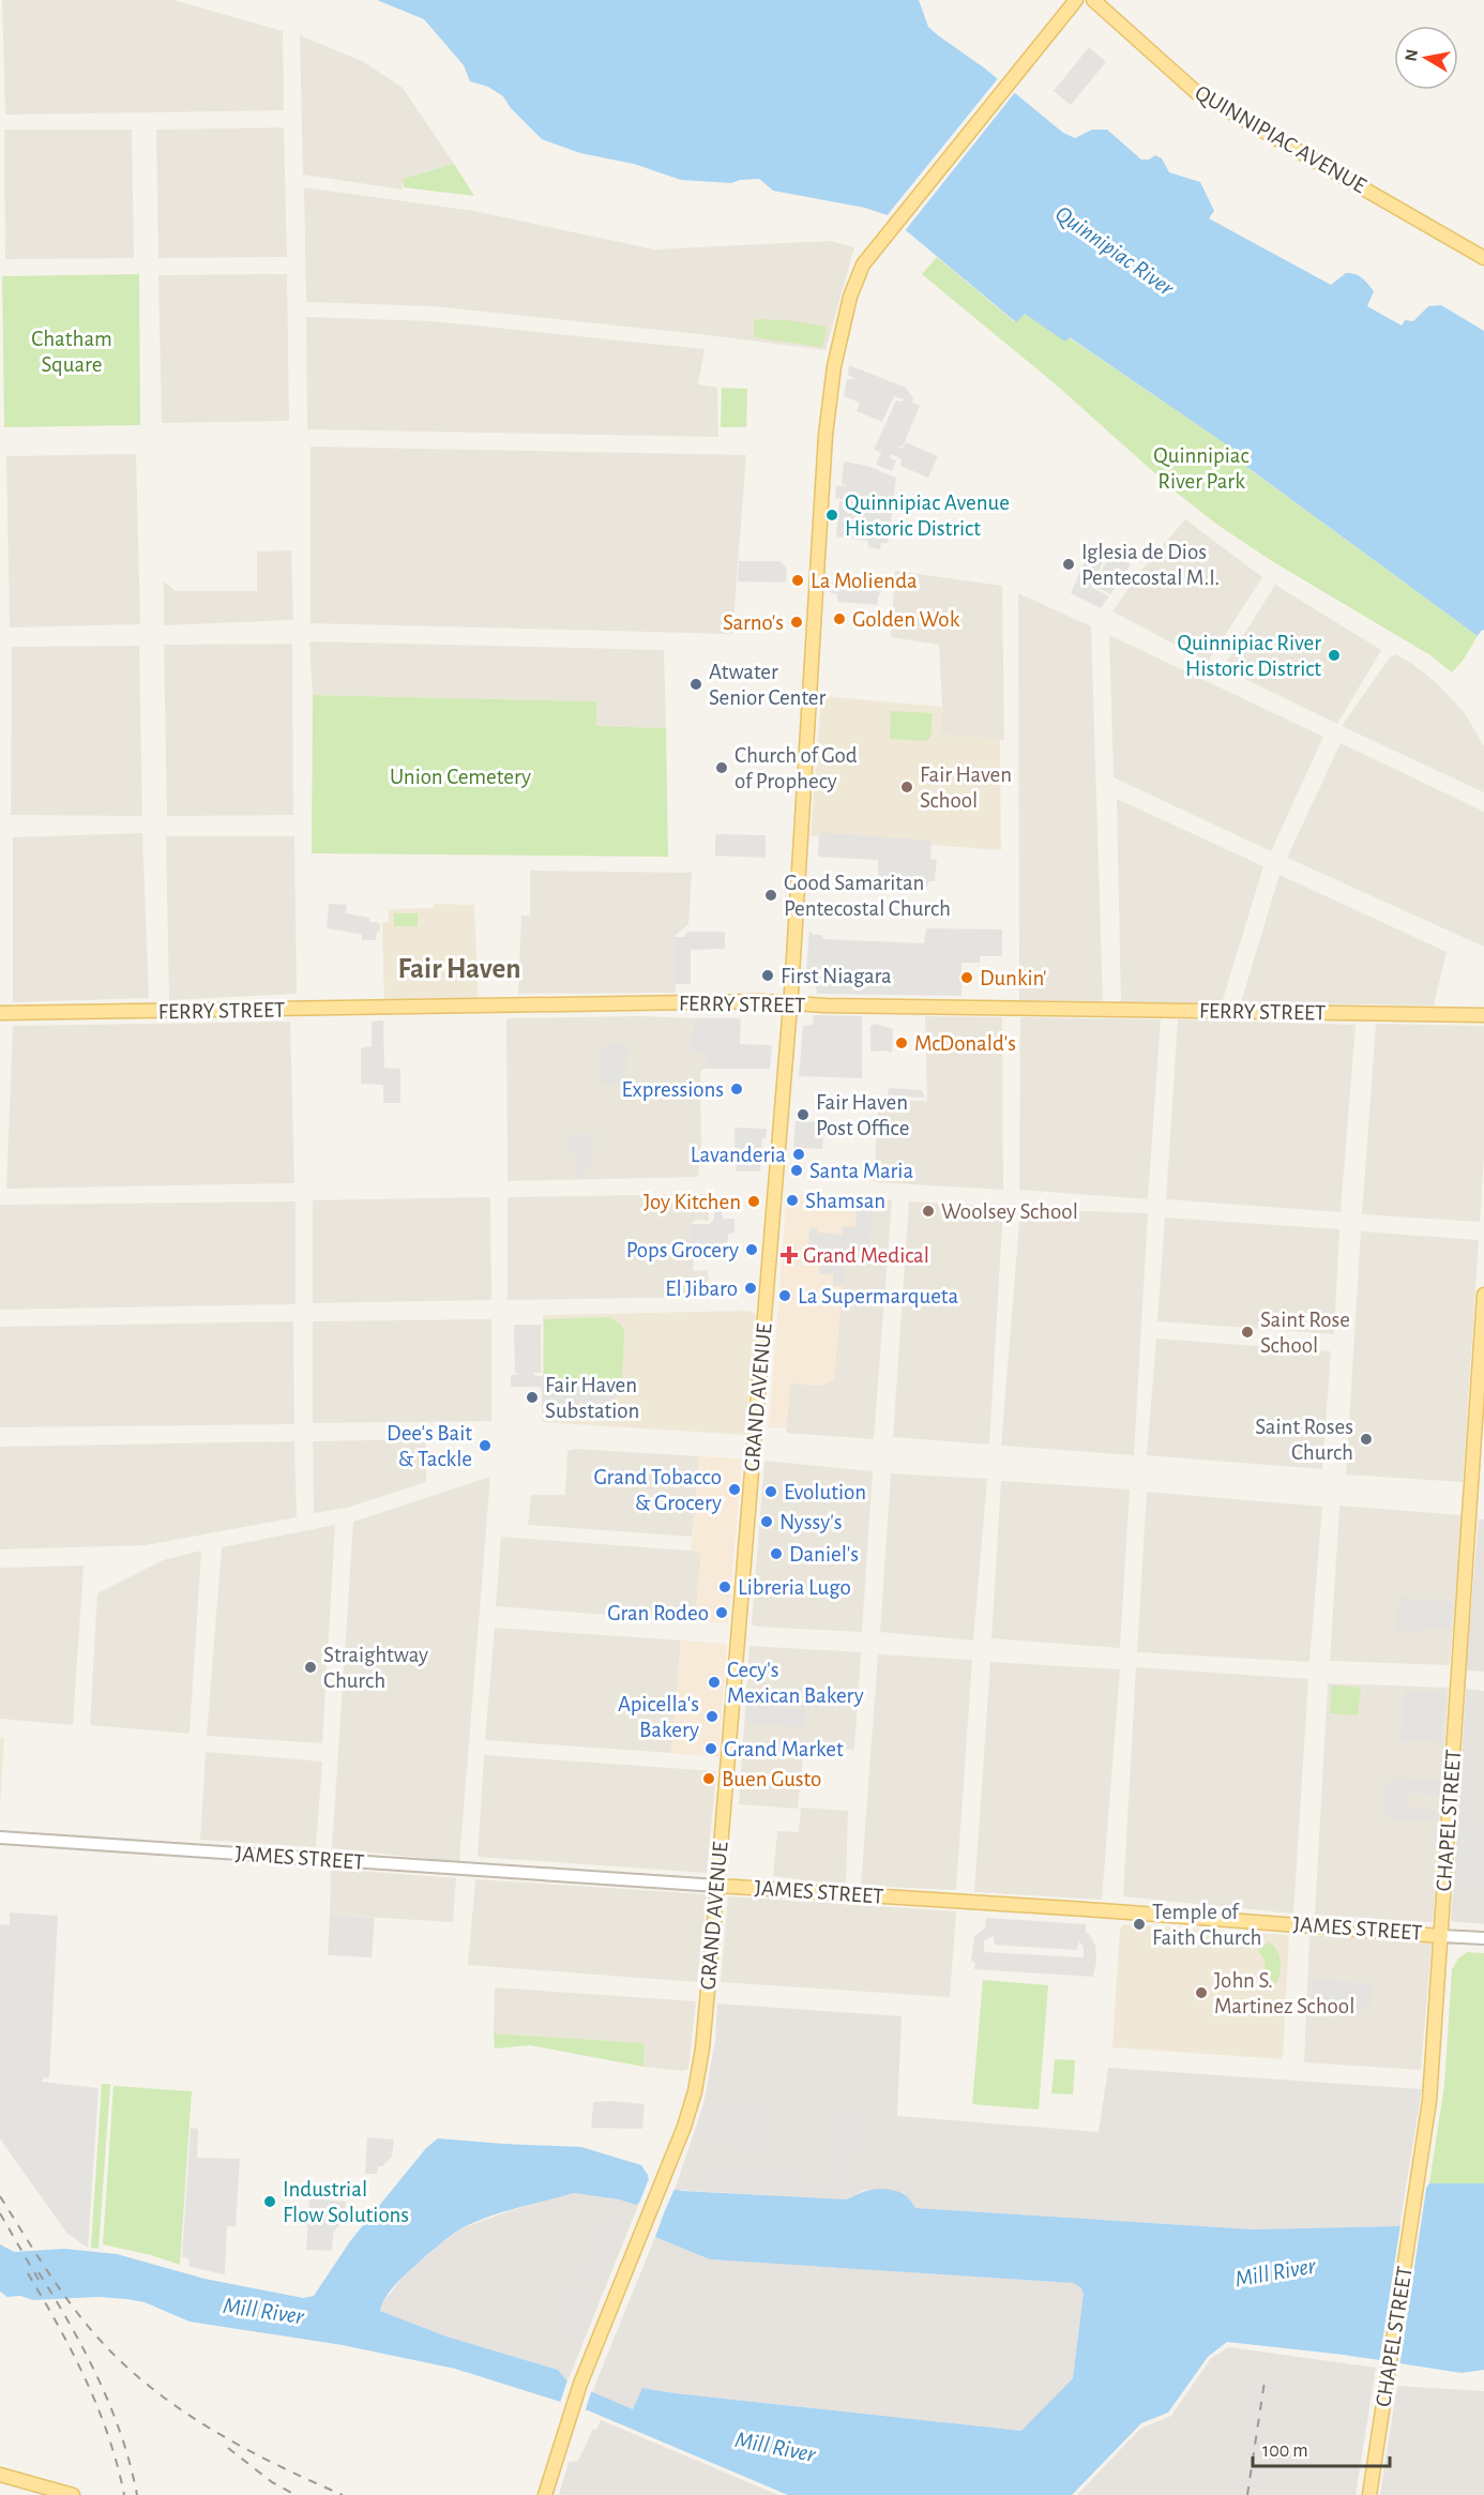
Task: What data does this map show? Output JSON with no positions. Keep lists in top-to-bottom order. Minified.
{"streets":{"main road":["QUINNIPIAC AVENUE","FERRY STREET","GRAND AVENUE","CHAPEL STREET","JAMES STREET"]},"crossings":[["FERRY STREET","GRAND AVENUE"],["GRAND AVENUE","JAMES STREET"],["CHAPEL STREET","JAMES STREET"]],"districts":["Fair Haven"],"water":["Quinnipiac River","Mill River"],"parks":["Chatham Square","Quinnipiac River Park","Union Cemetery"],"places":{"other":["Quinnipiac Avenue Historic District","Iglesia de Dios Pentecostal M.I.","La Molienda","Golden Wok","Sarno's","Quinnipiac River Historic District","Atwater Senior Center","Church of God of Prophecy","Fair Haven School","Good Samaritan Pentecostal Church","First Niagara","Dunkin'","McDonald's","Expressions","Fair Haven Post Office","Lavanderia","Santa Maria","Shamsan","Joy Kitchen","Woolsey School","Pops Grocery","El Jibaro","La Supermarqueta","Saint Rose School","Fair Haven Substation","Saint Roses Church","Dee's Bait & Tackle","Grand Tobacco & Grocery","Evolution","Nyssy's","Daniel's","Libreria Lugo","Gran Rodeo","Straightway Church","Cecy's Mexican Bakery","Apicella's Bakery","Grand Market","Buen Gusto","Temple of Faith Church","John S. Martinez School","Industrial Flow Solutions"],"health":["Grand Medical"]},"scale_bar":"100 m","north":"left"}
